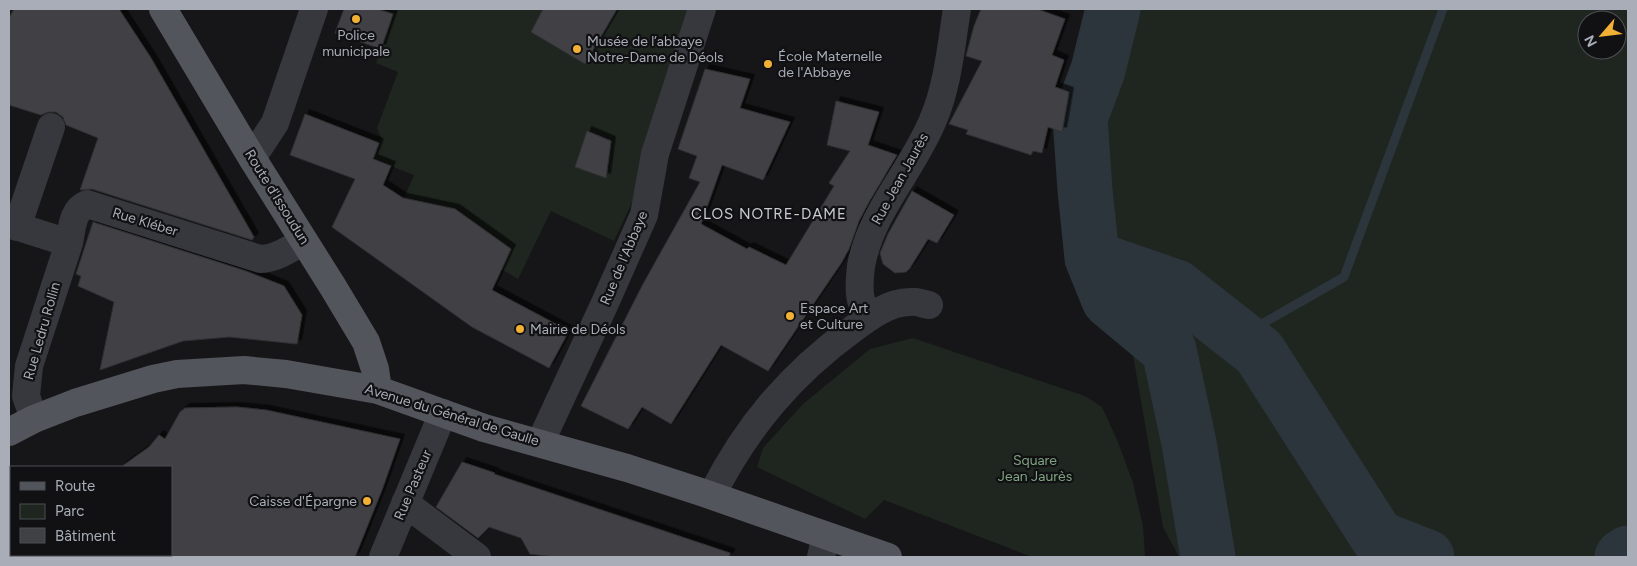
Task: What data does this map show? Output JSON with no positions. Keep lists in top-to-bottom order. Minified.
{"streets":{"main road":["Route d'Issoudun","Avenue du Général de Gaulle"],"street":["Rue Jean Jaurès","Rue Kléber","Rue de l'Abbaye","Rue Ledru Rollin","Rue Pasteur"]},"crossings":[["Route d'Issoudun","Rue Kléber"],["Route d'Issoudun","Avenue du Général de Gaulle"],["Rue Kléber","Rue Ledru Rollin"],["Rue de l'Abbaye","Avenue du Général de Gaulle"],["Rue Ledru Rollin","Avenue du Général de Gaulle"],["Avenue du Général de Gaulle","Rue Pasteur"]],"districts":["CLOS NOTRE-DAME"],"parks":["Square Jean Jaurès"],"places":["Police municipale","Musée de l’abbaye Notre-Dame de Déols","École Maternelle de l'Abbaye","Espace Art et Culture","Mairie de Déols","Caisse d'Épargne"],"legend":["Route","Parc","Bâtiment"],"north":"bottom left"}
